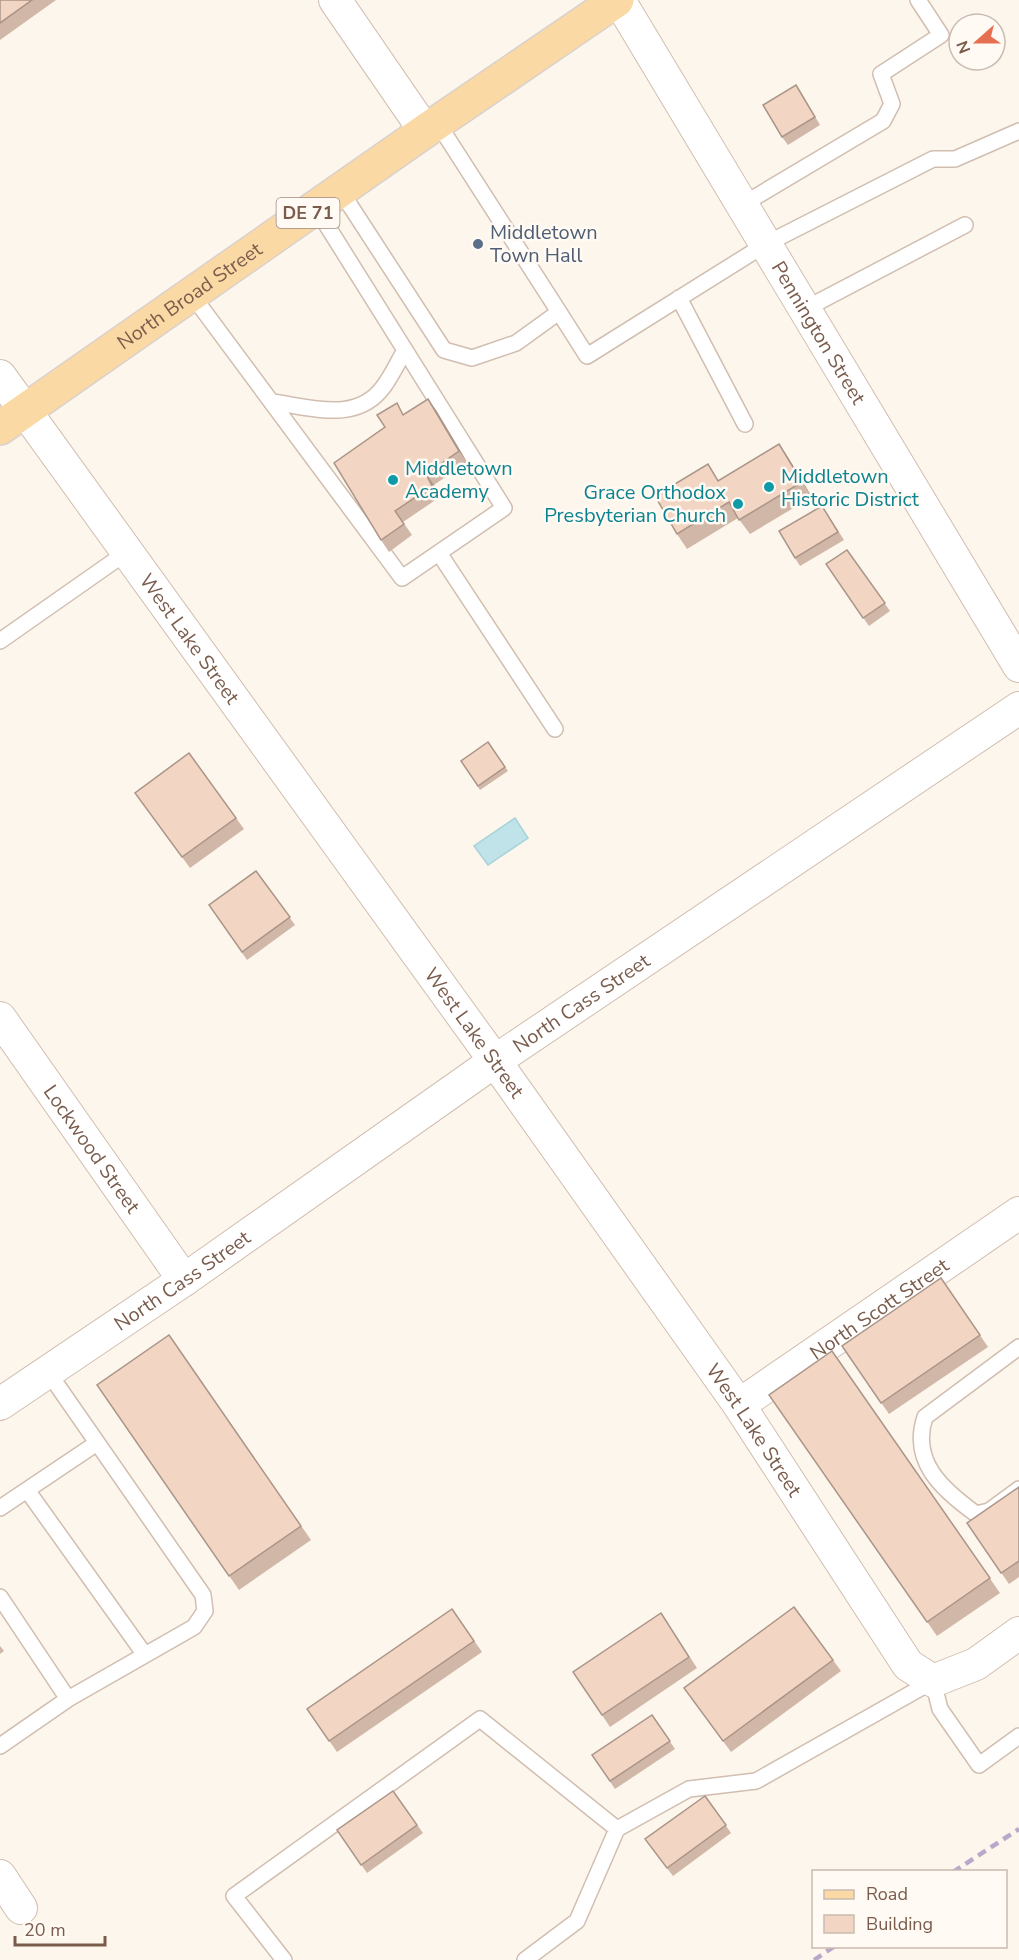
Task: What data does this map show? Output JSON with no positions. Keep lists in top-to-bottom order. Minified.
{"streets":{"main road":["DE 71","North Broad Street"],"street":["Pennington Street","West Lake Street","North Cass Street","Lockwood Street","North Scott Street"]},"crossings":[["North Broad Street","Pennington Street"],["North Broad Street","West Lake Street"],["West Lake Street","North Cass Street"],["West Lake Street","North Scott Street"],["North Cass Street","Lockwood Street"]],"places":["Middletown Town Hall","Middletown Academy","Middletown Historic District","Grace Orthodox Presbyterian Church"],"legend":["Road","Building"],"scale_bar":"20 m","north":"left"}
